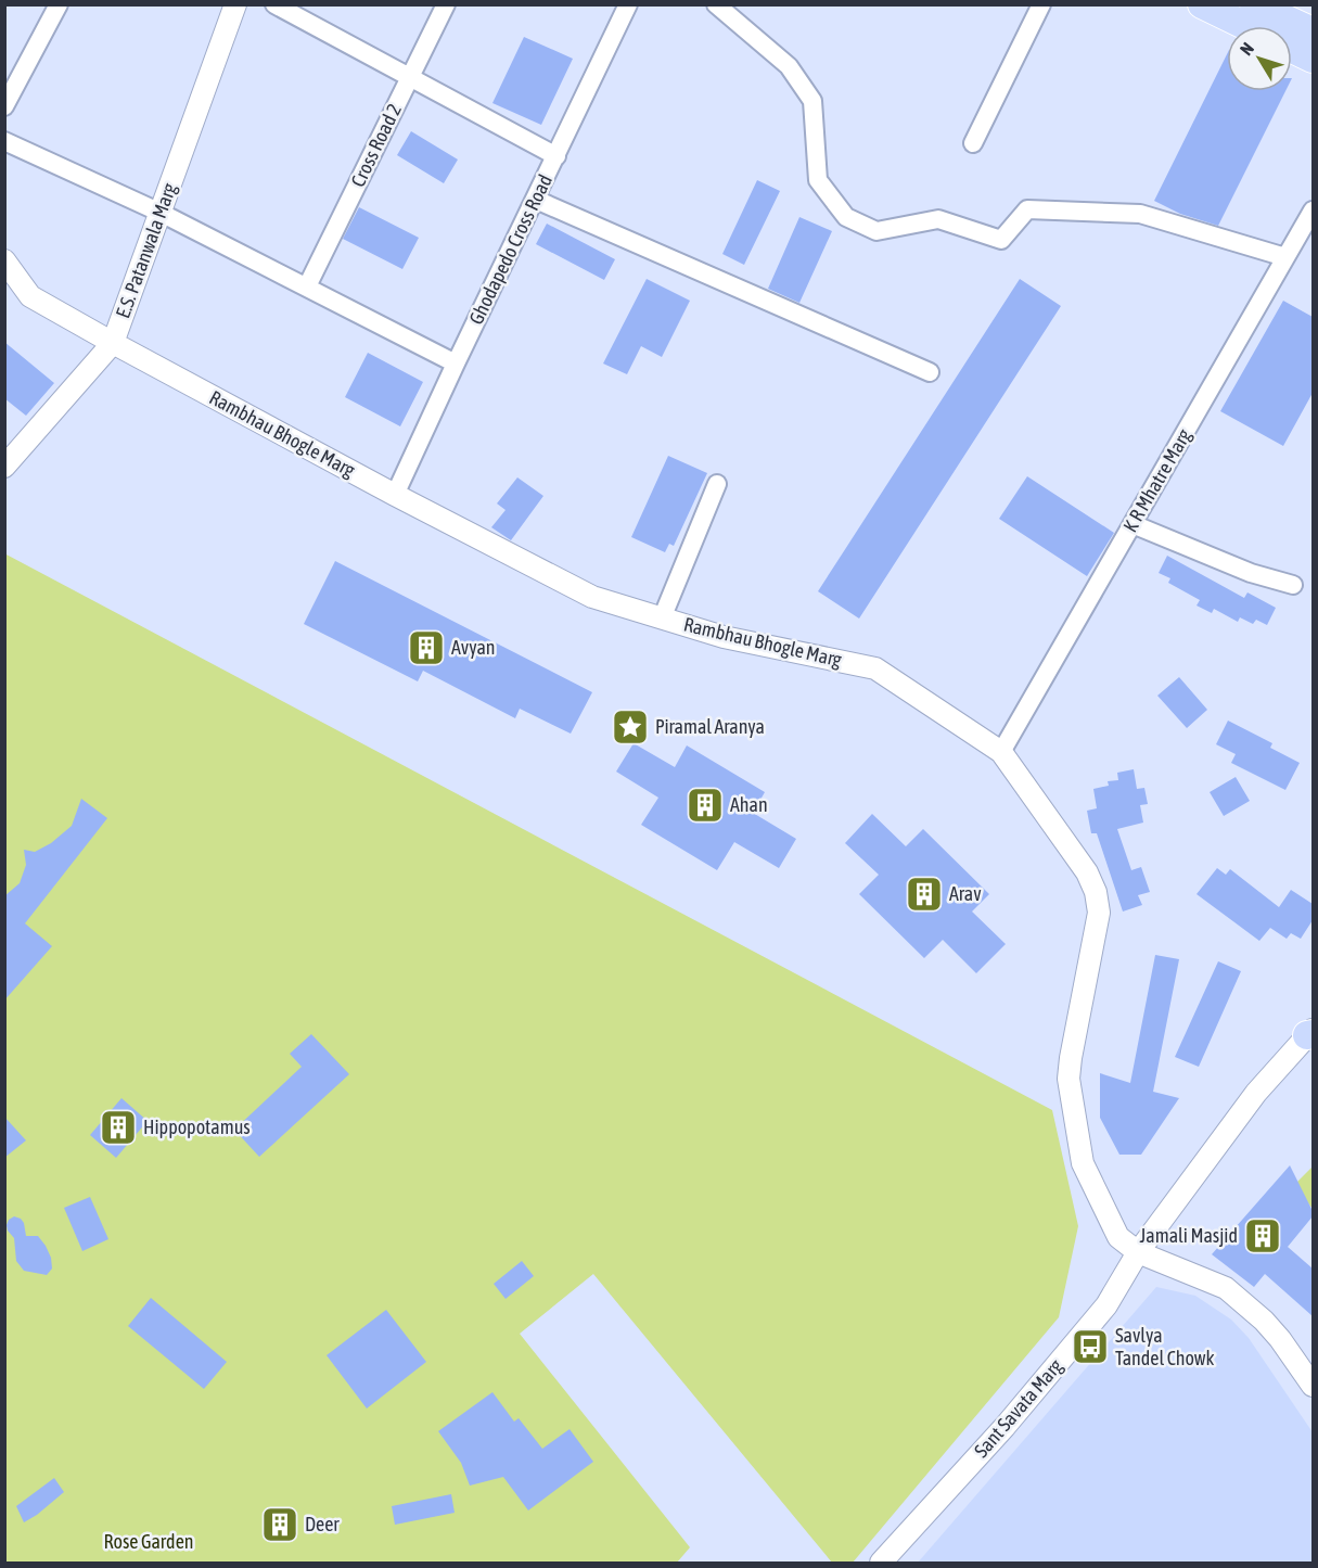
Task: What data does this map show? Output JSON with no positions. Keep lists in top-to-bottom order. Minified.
{"streets":{"street":["Cross Road 2","Ghodapedo Cross Road","E.S. Patanwala Marg","Rambhau Bhogle Marg","K R Mhatre Marg","Sant Savata Marg"]},"crossings":[["Ghodapedo Cross Road","Rambhau Bhogle Marg"],["E.S. Patanwala Marg","Rambhau Bhogle Marg"],["Rambhau Bhogle Marg","K R Mhatre Marg"],["Rambhau Bhogle Marg","Sant Savata Marg"]],"parks":["Rose Garden"],"places":{"building":["Avyan","Ahan","Arav","Hippopotamus","Jamali Masjid","Deer"],"place":["Piramal Aranya"],"bus stop":["Savlya Tandel Chowk"]},"north":"top left"}
